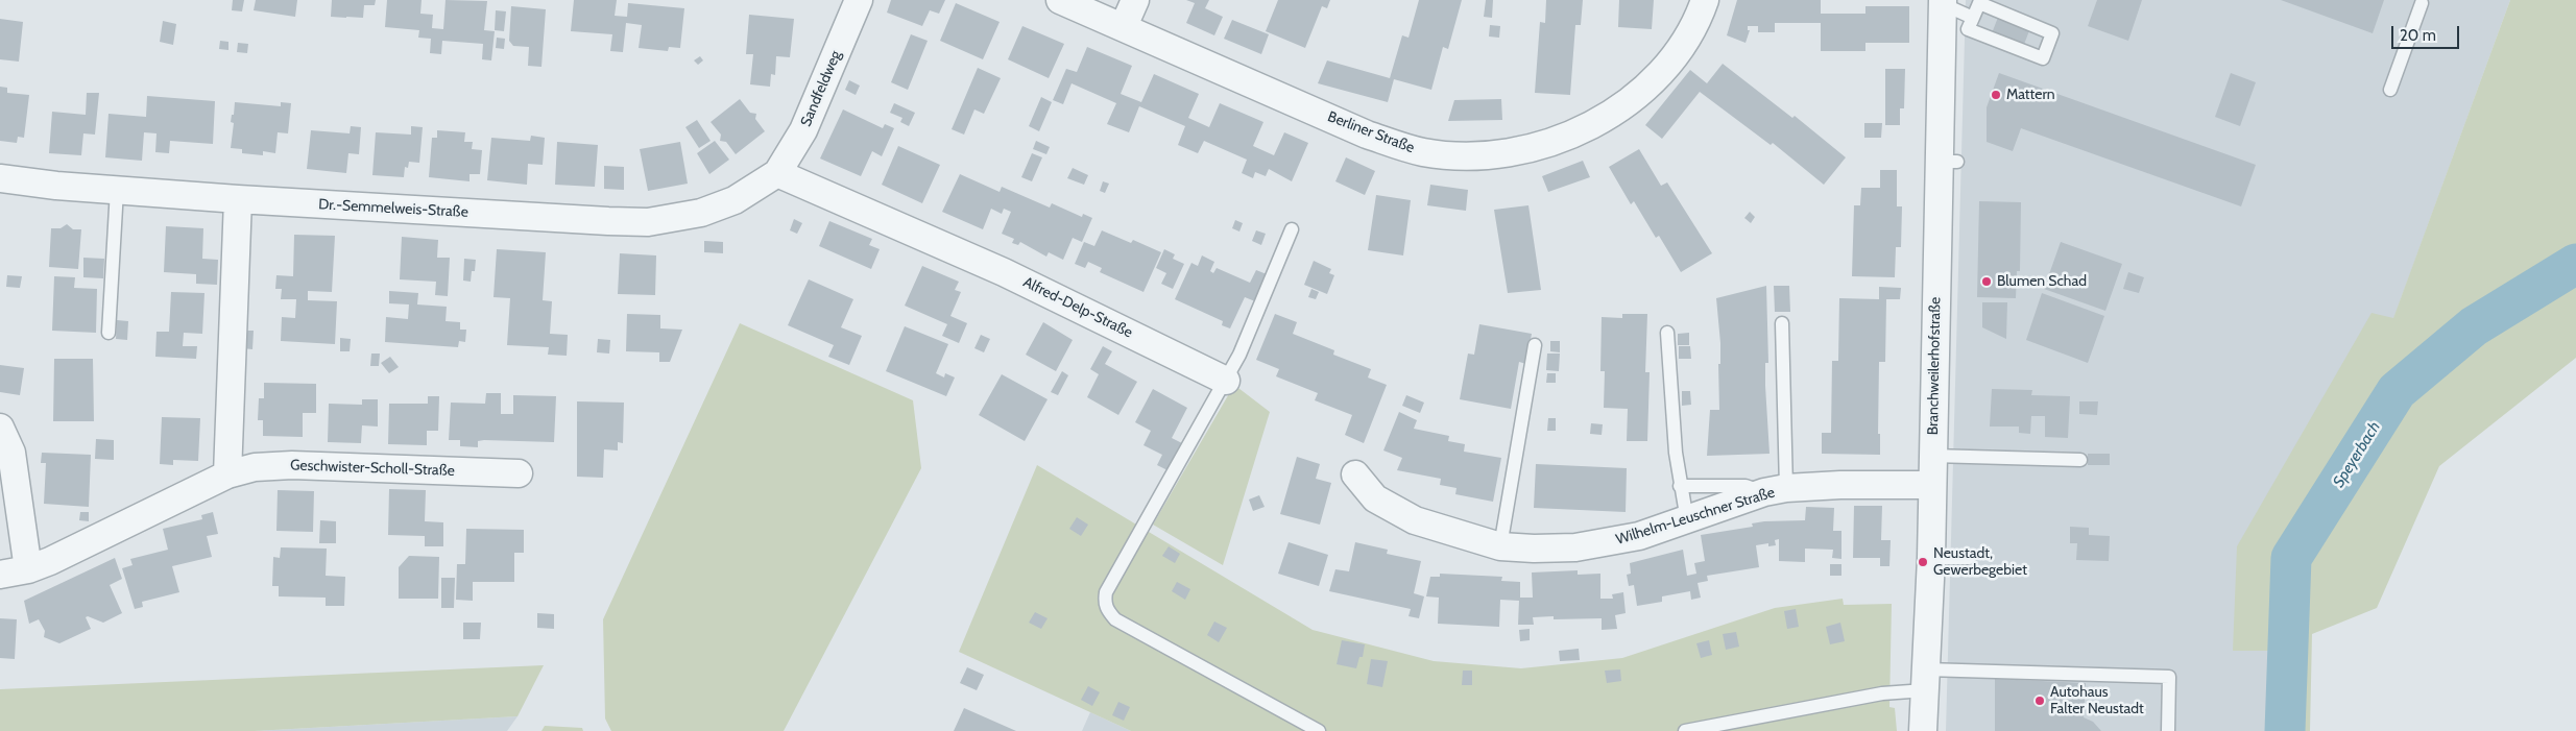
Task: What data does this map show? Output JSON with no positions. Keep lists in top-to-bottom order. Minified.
{"streets":{"street":["Sandfeldweg","Berliner Straße","Dr.-Semmelweis-Straße","Alfred-Delp-Straße","Branchweilerhofstraße","Geschwister-Scholl-Straße","Wilhelm-Leuschner Straße"]},"crossings":[["Sandfeldweg","Dr.-Semmelweis-Straße"],["Sandfeldweg","Alfred-Delp-Straße"],["Dr.-Semmelweis-Straße","Alfred-Delp-Straße"],["Branchweilerhofstraße","Wilhelm-Leuschner Straße"]],"water":["Speyerbach"],"places":["Mattern","Blumen Schad","Neustadt, Gewerbegebiet","Autohaus Falter Neustadt"],"scale_bar":"20 m"}
